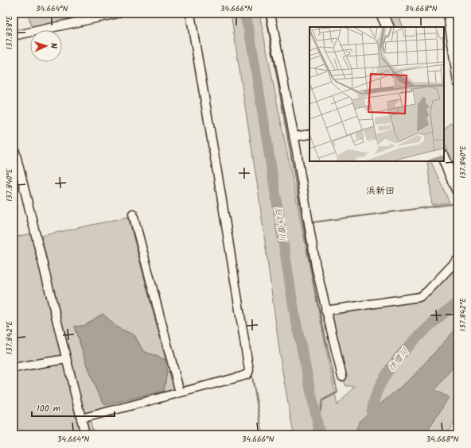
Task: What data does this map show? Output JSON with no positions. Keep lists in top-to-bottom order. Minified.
{"districts":["浜新田"],"water":["旧彷僧川","彷僧川"],"scale_bar":"100 m","north":"right","coordinates":["34.664°N","34.666°N","34.668°N","137.838°E","137.840°E","137.842°E"]}
